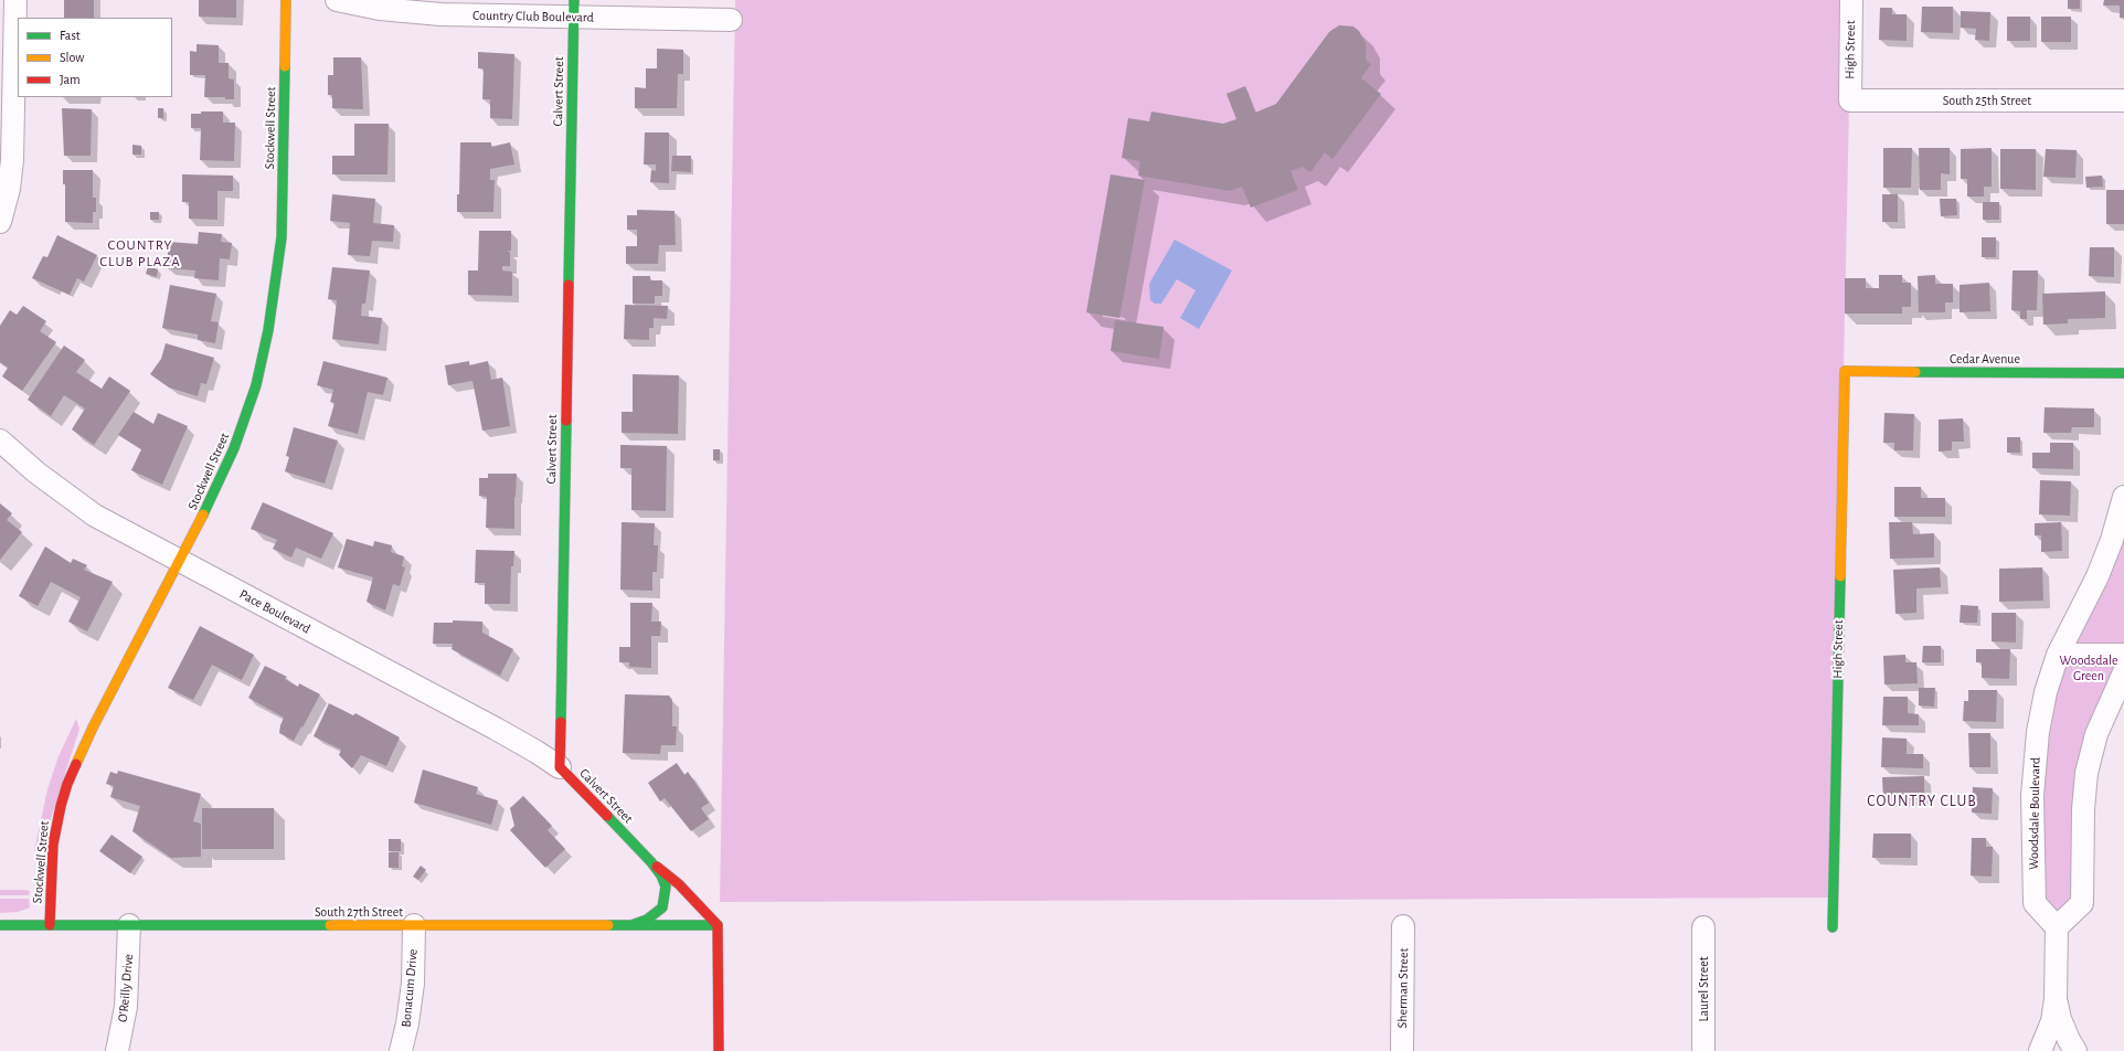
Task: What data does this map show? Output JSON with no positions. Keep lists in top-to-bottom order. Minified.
{"streets":{"street":["Country Club Boulevard","High Street","Calvert Street","South 25th Street","Stockwell Street","Cedar Avenue","Pace Boulevard","Woodsdale Boulevard","South 27th Street","O'Reilly Drive","Bonacum Drive","Sherman Street","Laurel Street"]},"crossings":[["Country Club Boulevard","Calvert Street"],["High Street","South 25th Street"],["High Street","Cedar Avenue"],["Calvert Street","Pace Boulevard"],["Calvert Street","South 27th Street"],["Stockwell Street","Pace Boulevard"],["Stockwell Street","South 27th Street"],["South 27th Street","O'Reilly Drive"],["South 27th Street","Bonacum Drive"]],"districts":["COUNTRY CLUB PLAZA","COUNTRY CLUB"],"parks":["Woodsdale Green"],"legend":["Fast","Slow","Jam"]}
